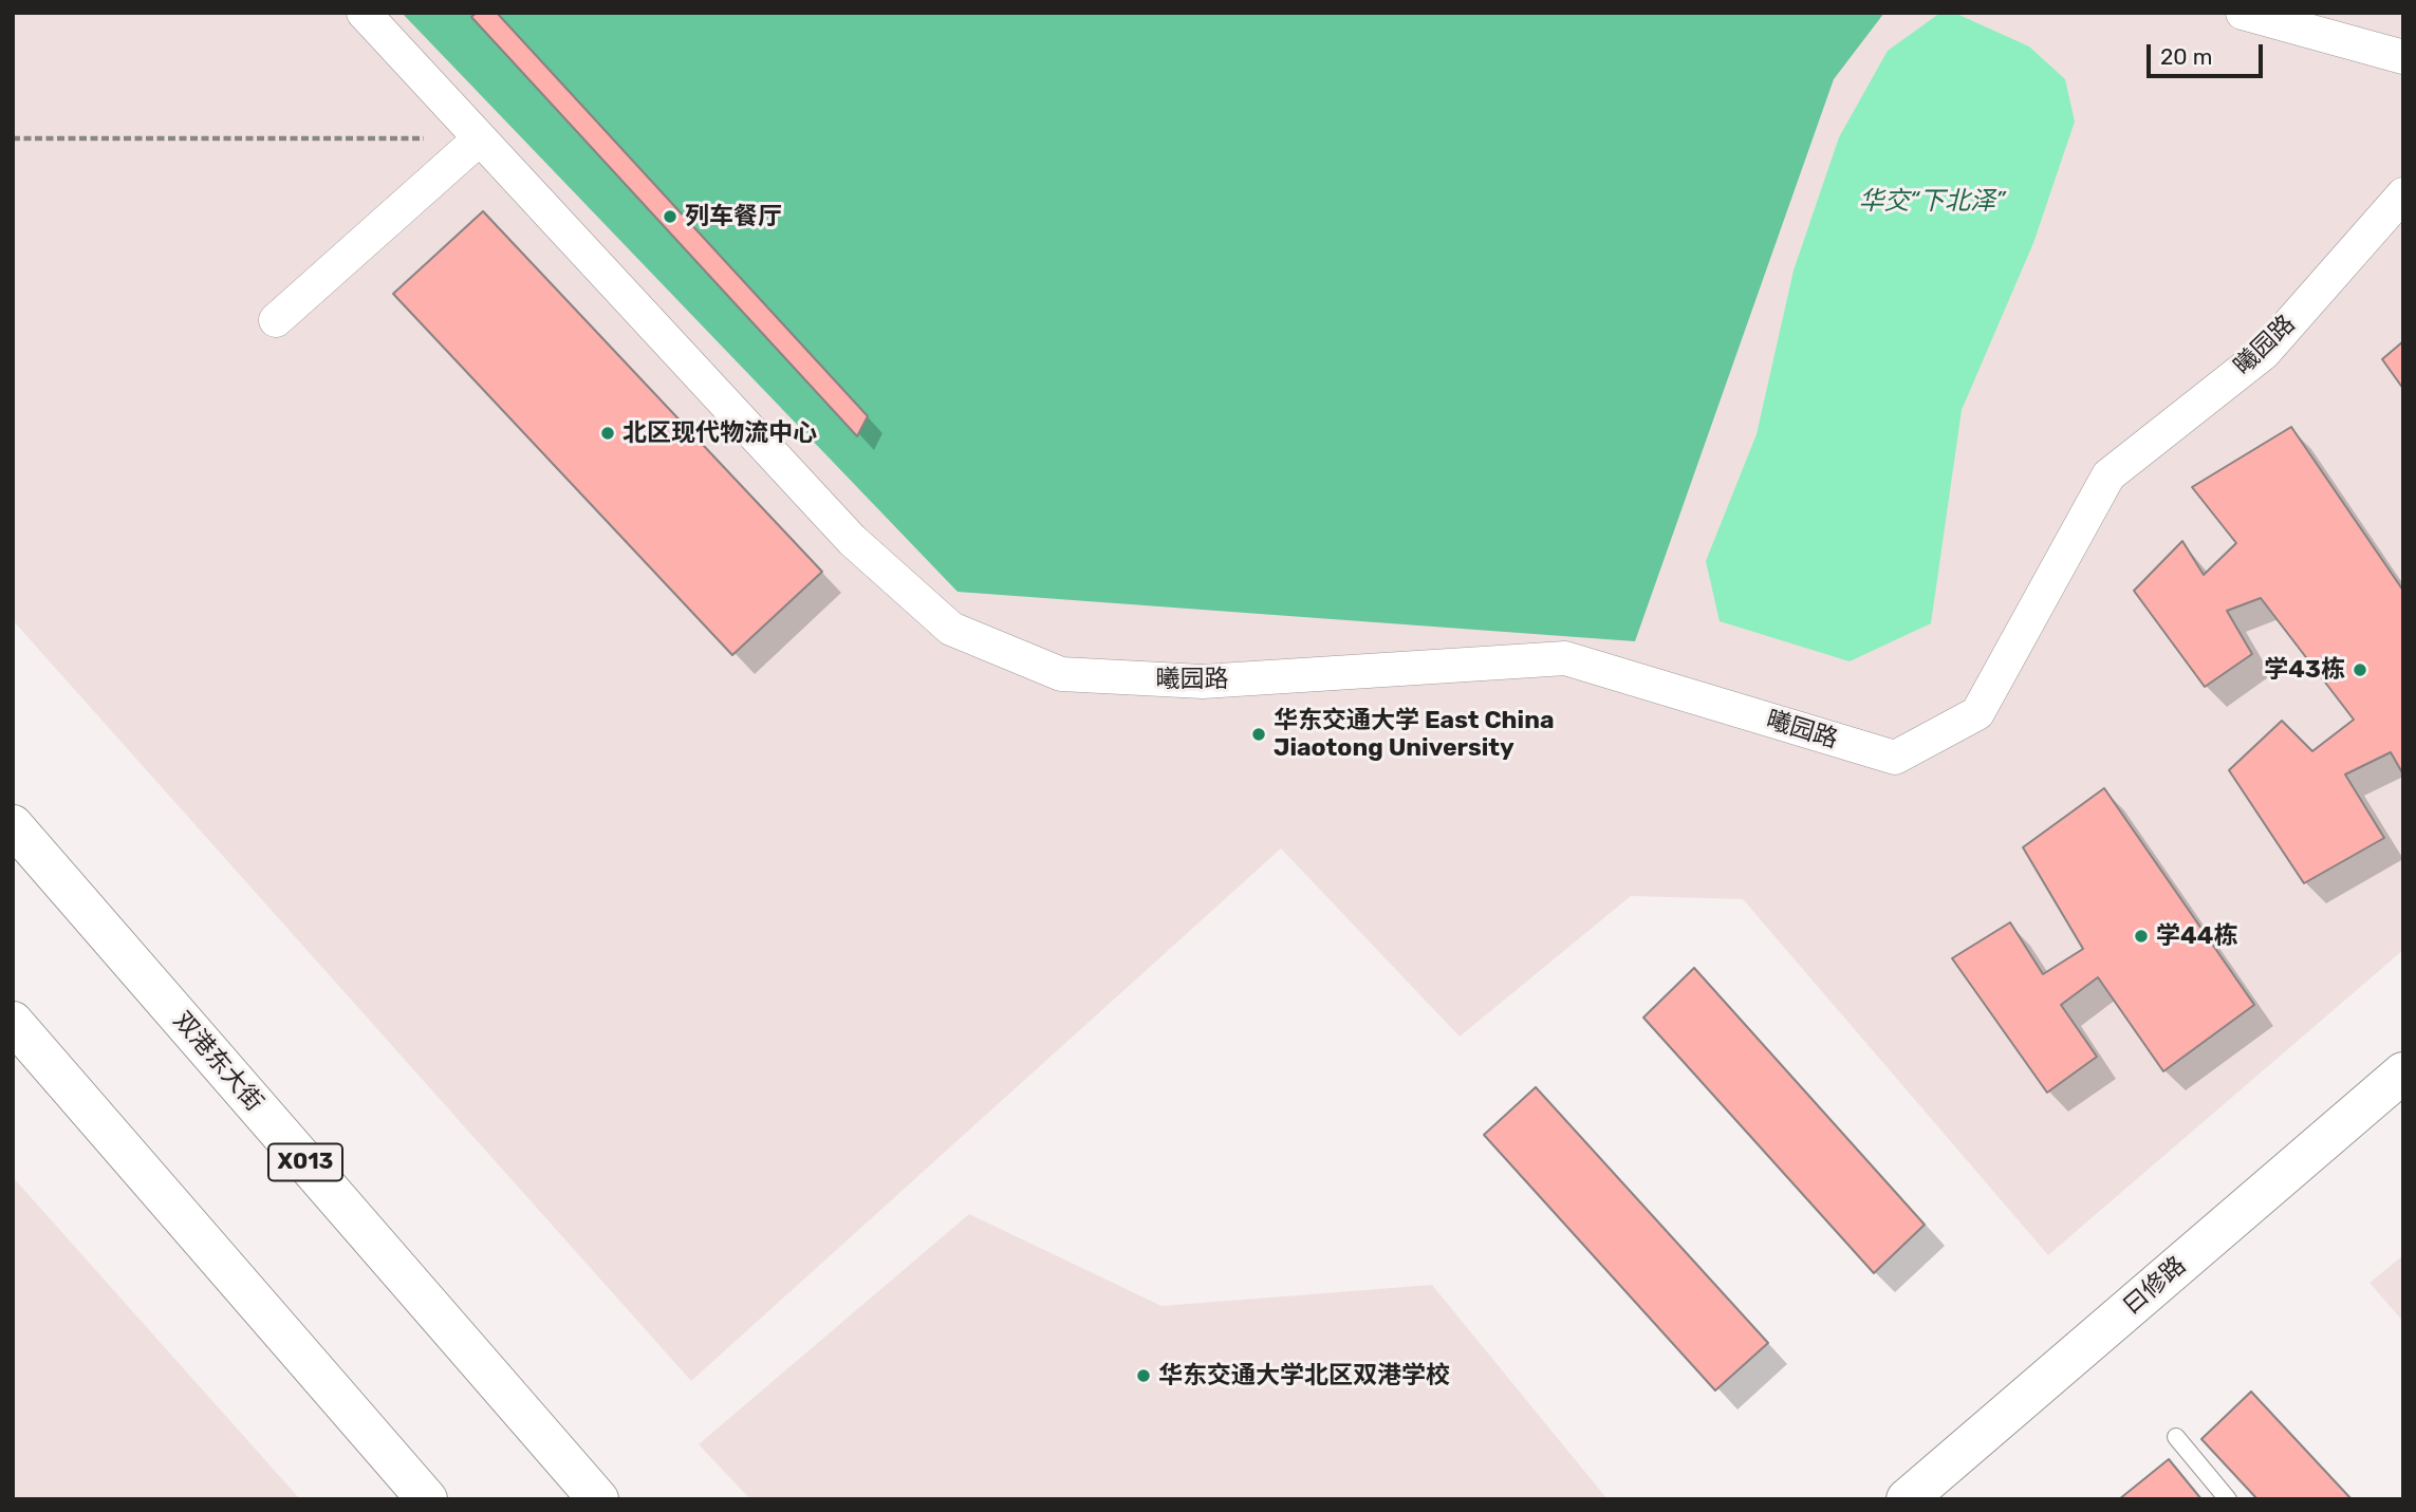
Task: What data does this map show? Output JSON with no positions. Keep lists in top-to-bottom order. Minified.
{"streets":{"main road":["双港东大街","X013","曰修路"],"street":["曦园路"]},"water":["华交“下北泽”"],"places":["列车餐厅","北区现代物流中心","学43栋","华东交通大学 East China Jiaotong University","学44栋","华东交通大学北区双港学校"],"scale_bar":"20 m"}
